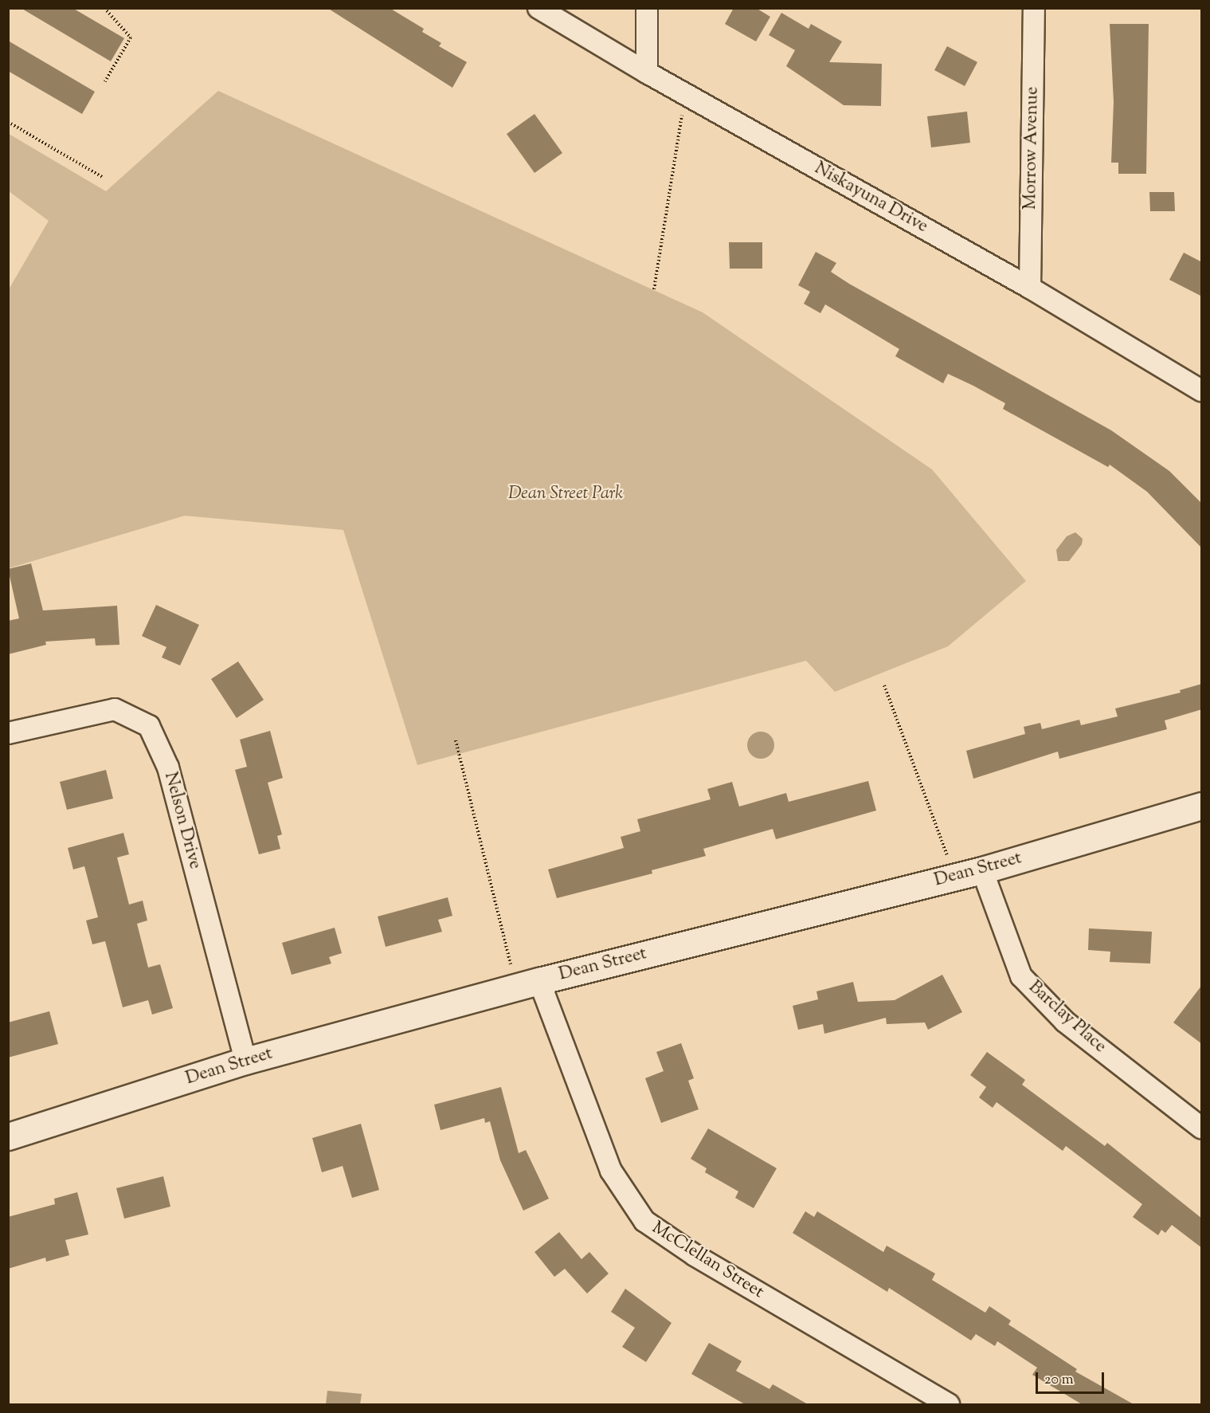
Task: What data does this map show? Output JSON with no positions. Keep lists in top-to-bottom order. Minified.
{"streets":{"street":["Morrow Avenue","Niskayuna Drive","Nelson Drive","Dean Street","Barclay Place","McClellan Street"]},"crossings":[["Morrow Avenue","Niskayuna Drive"],["Nelson Drive","Dean Street"],["Dean Street","Barclay Place"],["Dean Street","McClellan Street"]],"parks":["Dean Street Park"],"scale_bar":"20 m"}
